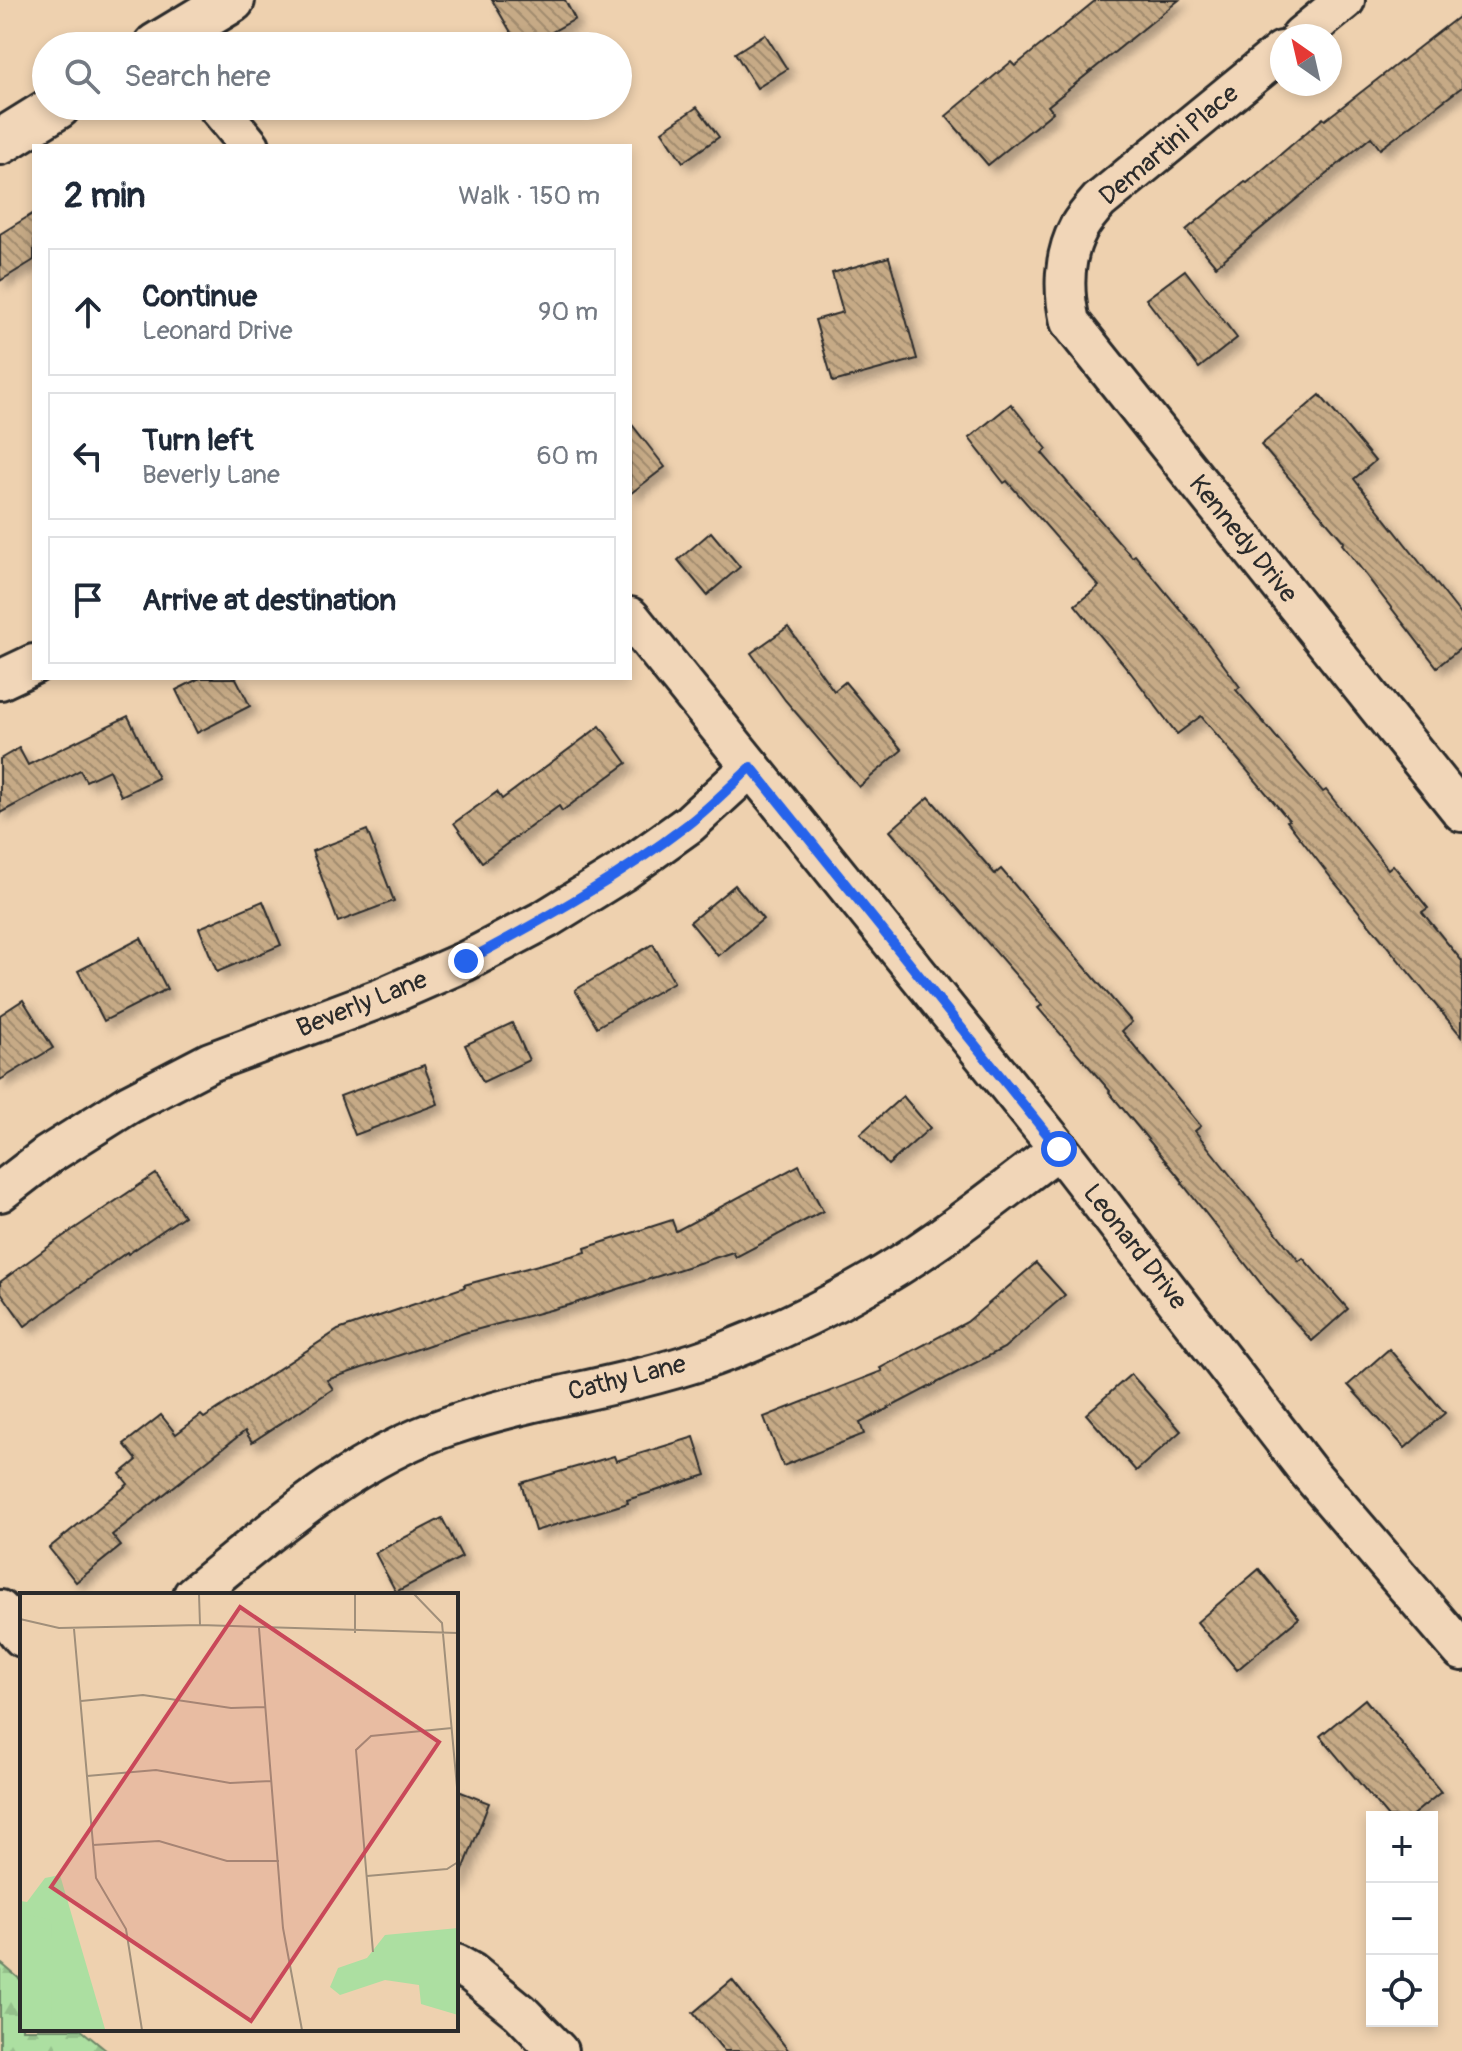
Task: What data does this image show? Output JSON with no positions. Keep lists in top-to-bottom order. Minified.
{"streets":{"street":["Demartini Place","Kennedy Drive","Beverly Lane","Leonard Drive","Cathy Lane"]},"crossings":[["Demartini Place","Kennedy Drive"],["Beverly Lane","Leonard Drive"],["Leonard Drive","Cathy Lane"]],"north":"top left","page":{"search":"Search here","heading":["2 min","Walk · 150 m"],"list":[["Continue","Leonard Drive","90 m"],["Turn left","Beverly Lane","60 m"],"Arrive at destination"],"map_buttons":["+","−"]}}
